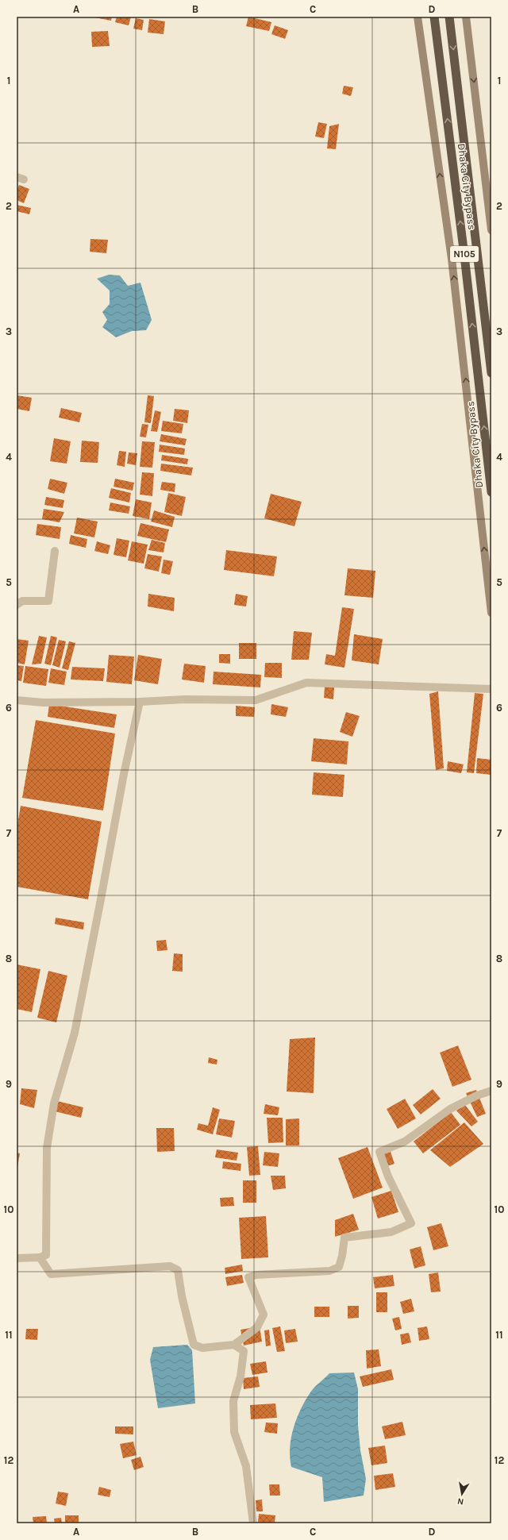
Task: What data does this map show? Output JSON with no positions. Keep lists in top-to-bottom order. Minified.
{"streets":{"highway":["Dhaka City Bypass","N105"]},"north":"bottom","grid":{"columns":["A","B","C","D"],"rows":["1","2","3","4","5","6","7","8","9","10","11","12"]}}
